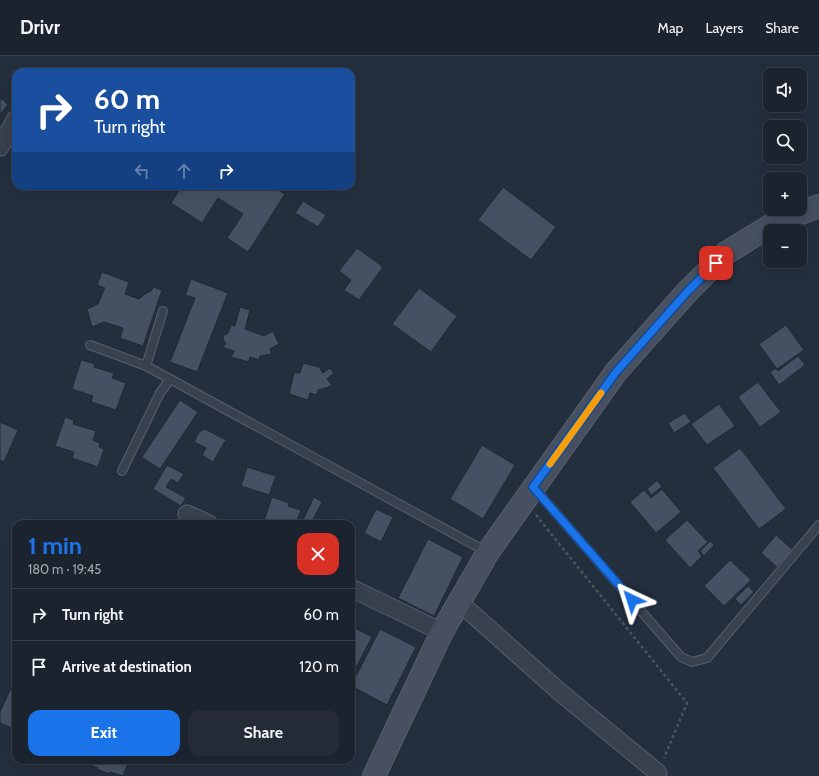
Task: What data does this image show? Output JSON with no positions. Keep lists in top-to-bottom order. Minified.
{"page":{"header":"Drivr","nav":["Map","Layers","Share"],"map_buttons":["+","−"],"turn":["60 m","Turn right"],"heading":["1 min","180 m · 19:45"],"list":[{"name":"Turn right","value":"60 m"},{"name":"Arrive at destination","value":"120 m"}],"buttons":["Exit","Share"]}}
